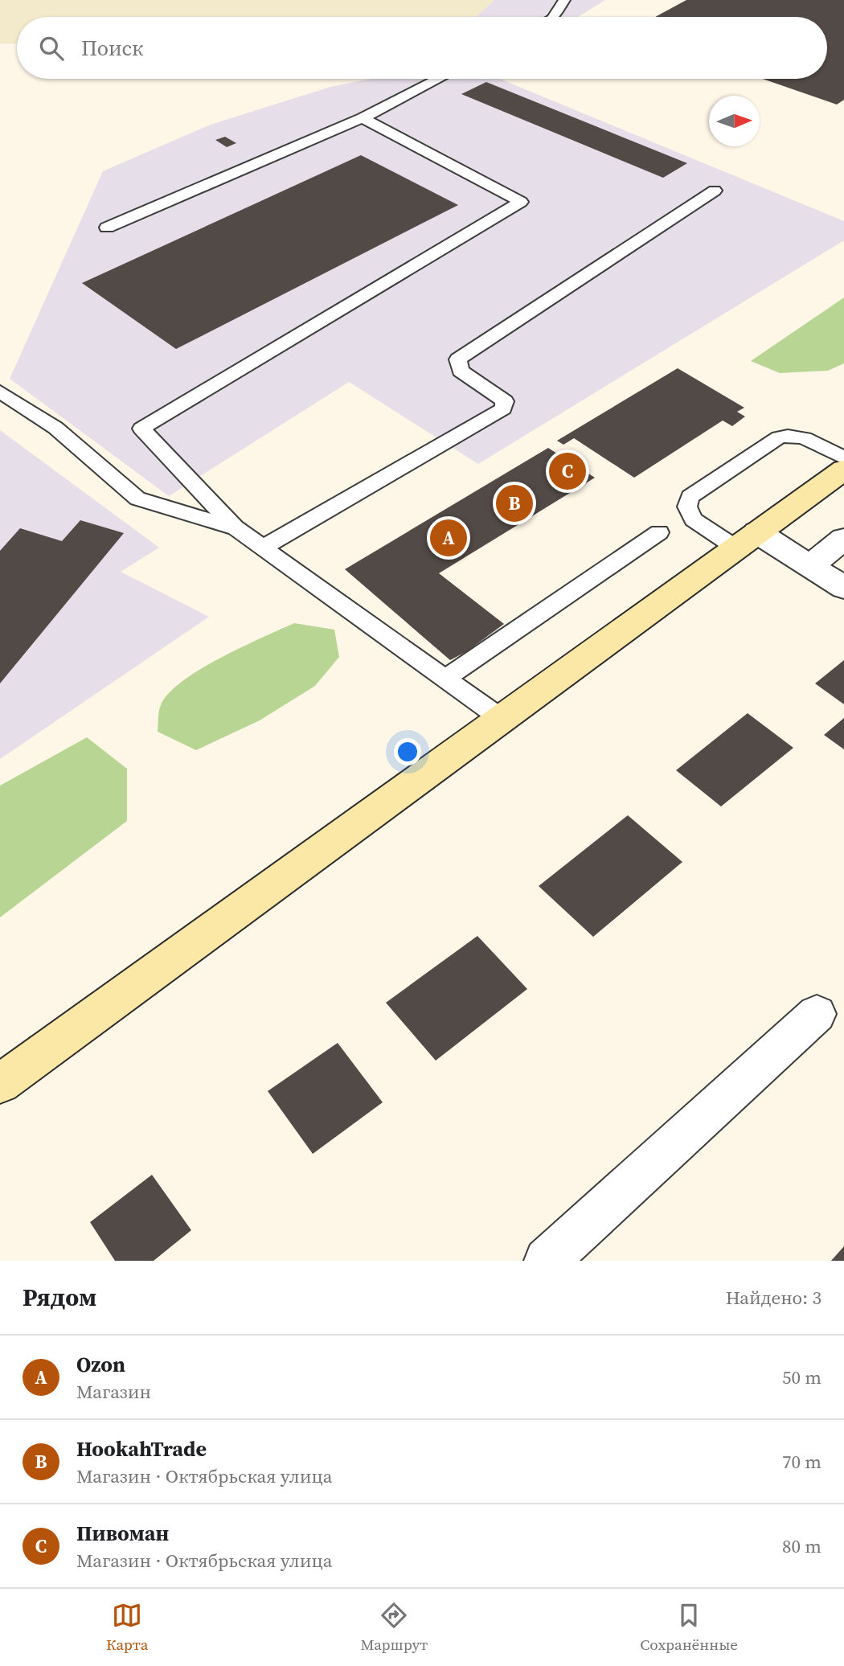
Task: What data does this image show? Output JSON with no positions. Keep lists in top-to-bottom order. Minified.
{"north":"right","page":{"search":"Поиск","pins":["C","B","A"],"heading":["Рядом","Найдено: 3"],"list":[{"mark":"A","name":"Ozon","note":"Магазин","value":"50 m"},{"mark":"B","name":"HookahTrade","note":"Магазин · Октябрьская улица","value":"70 m"},{"mark":"C","name":"Пивоман","note":"Магазин · Октябрьская улица","value":"80 m"}],"nav":["Карта","Маршрут","Сохранённые"]}}
